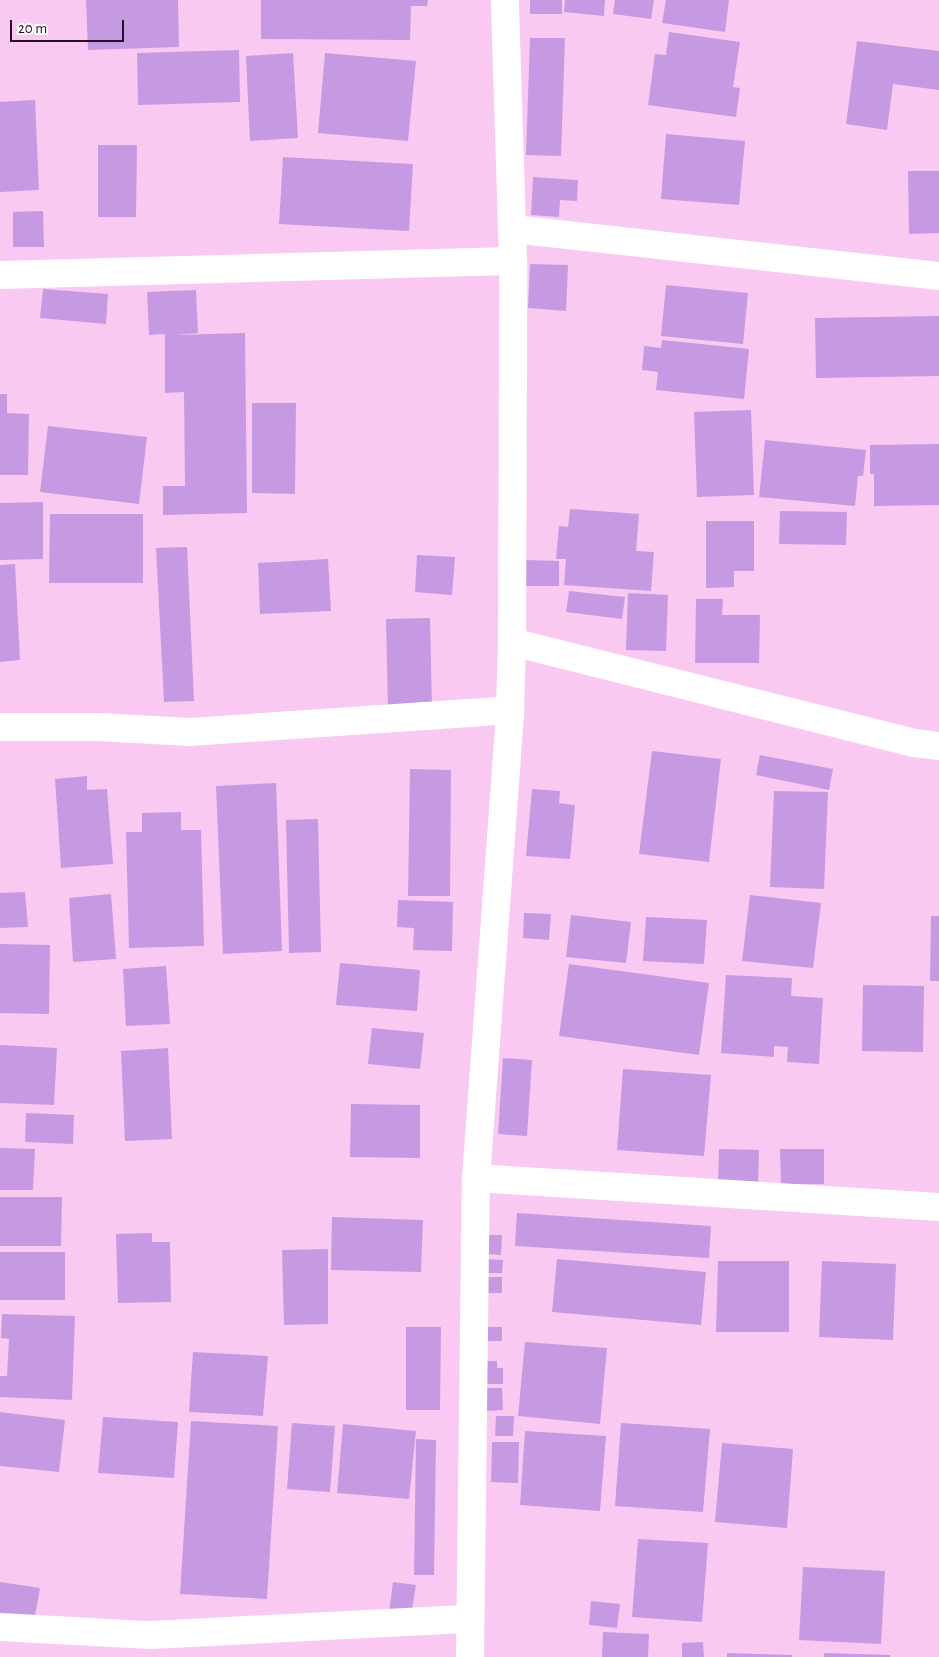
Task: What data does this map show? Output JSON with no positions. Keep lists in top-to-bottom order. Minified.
{"scale_bar":"20 m"}
